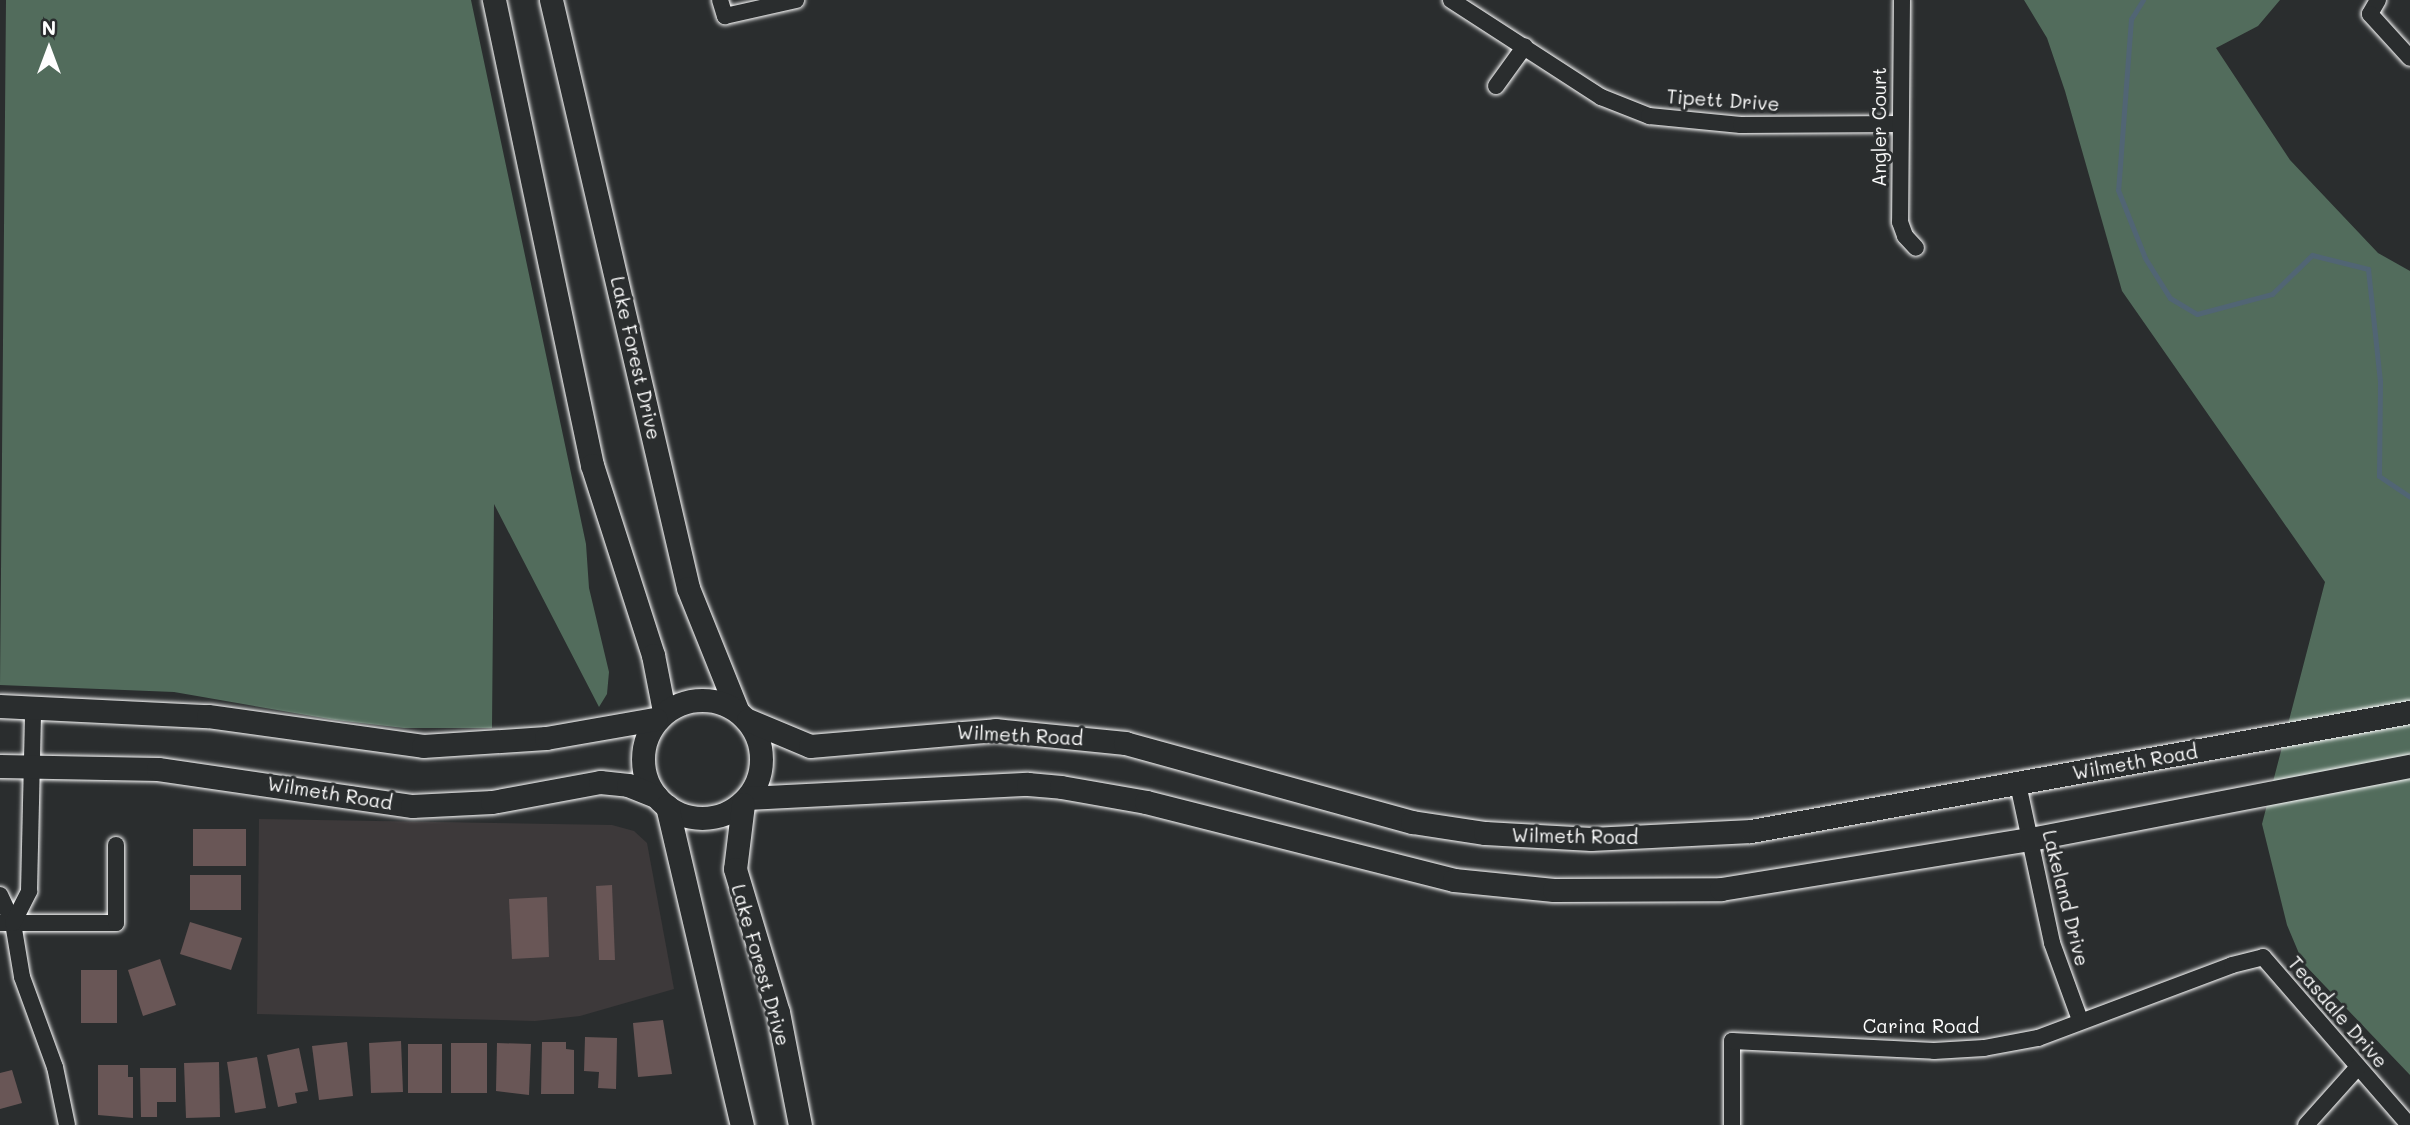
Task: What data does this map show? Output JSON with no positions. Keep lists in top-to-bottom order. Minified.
{"streets":{"street":["Tipett Drive","Angler Court","Lake Forest Drive","Wilmeth Road","Lakeland Drive","Teasdale Drive","Carina Road"]},"crossings":[["Tipett Drive","Angler Court"],["Lake Forest Drive","Wilmeth Road"],["Wilmeth Road","Lakeland Drive"],["Lakeland Drive","Carina Road"],["Teasdale Drive","Carina Road"]],"north":"top"}
